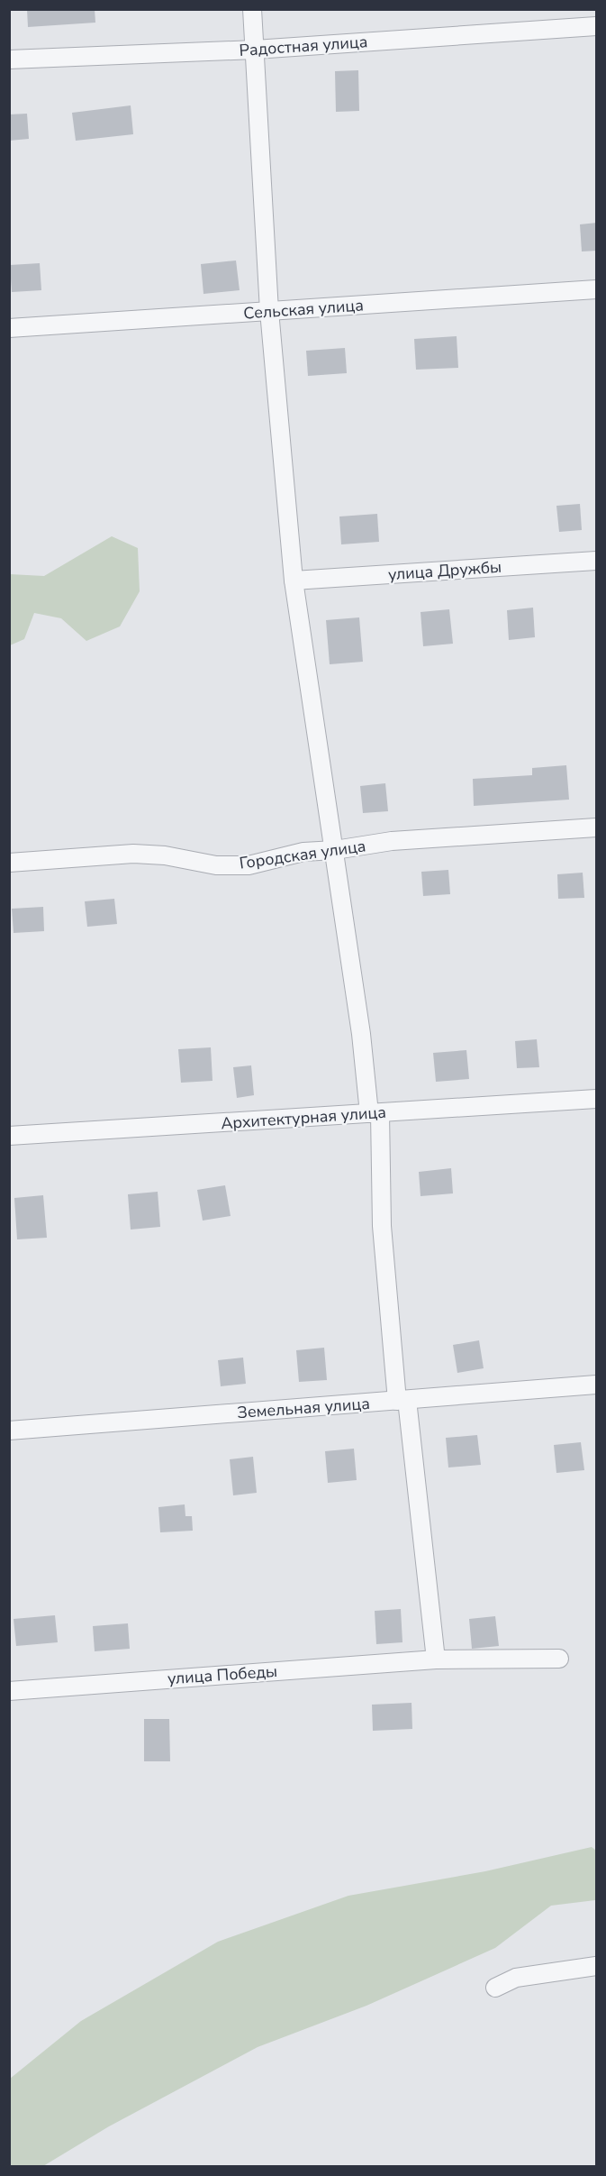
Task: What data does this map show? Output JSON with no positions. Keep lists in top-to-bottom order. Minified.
{"streets":{"street":["Радостная улица","Сельская улица","улица Дружбы","Городская улица","Архитектурная улица","Земельная улица","улица Победы"]}}
